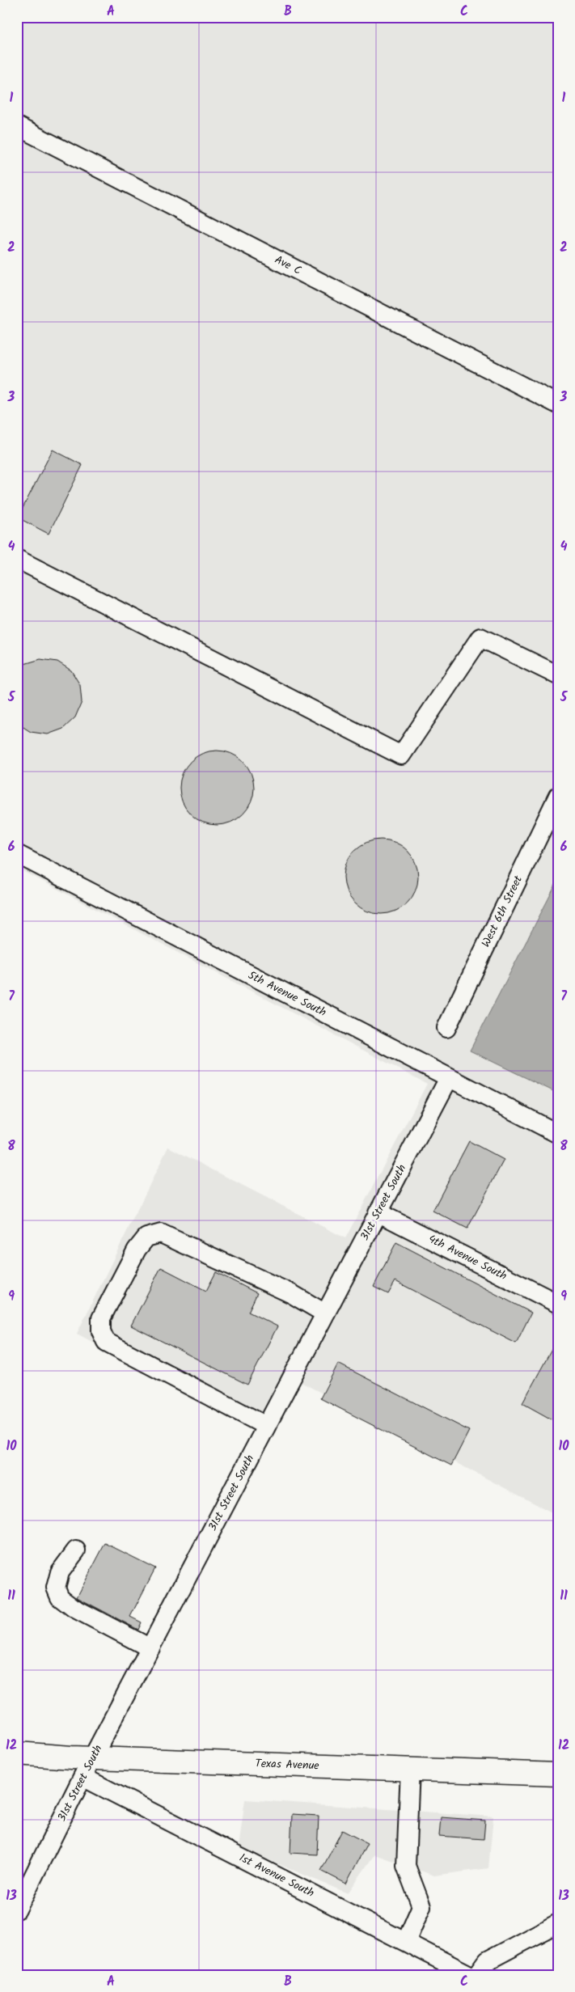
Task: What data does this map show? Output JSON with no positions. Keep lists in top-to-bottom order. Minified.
{"streets":{"main road":["Texas Avenue"],"street":["Ave C","West 6th Street","5th Avenue South","31st Street South","4th Avenue South","1st Avenue South"]},"crossings":[["5th Avenue South","31st Street South"],["31st Street South","4th Avenue South"],["31st Street South","Texas Avenue"],["31st Street South","1st Avenue South"],["Texas Avenue","1st Avenue South"]],"grid":{"columns":["A","B","C"],"rows":["1","2","3","4","5","6","7","8","9","10","11","12","13"]}}
